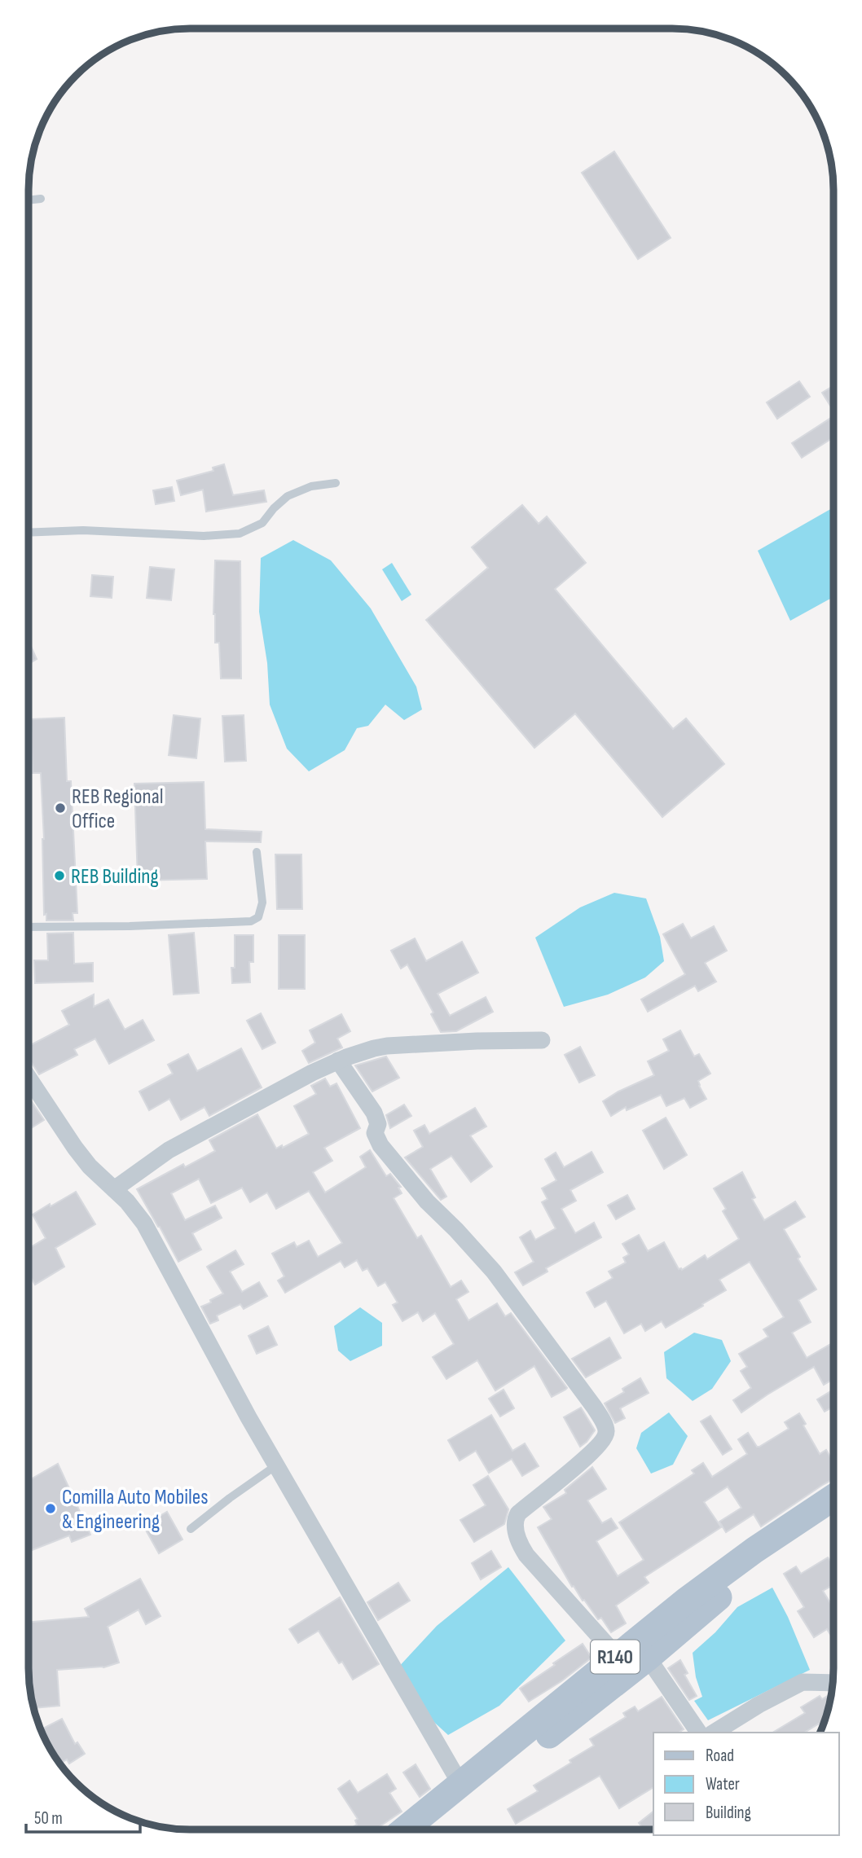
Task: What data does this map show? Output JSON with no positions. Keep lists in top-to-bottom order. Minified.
{"streets":{"main road":["R140"]},"places":["REB Regional Office","REB Building","Comilla Auto Mobiles & Engineering"],"legend":["Road","Water","Building"],"scale_bar":"50 m"}
